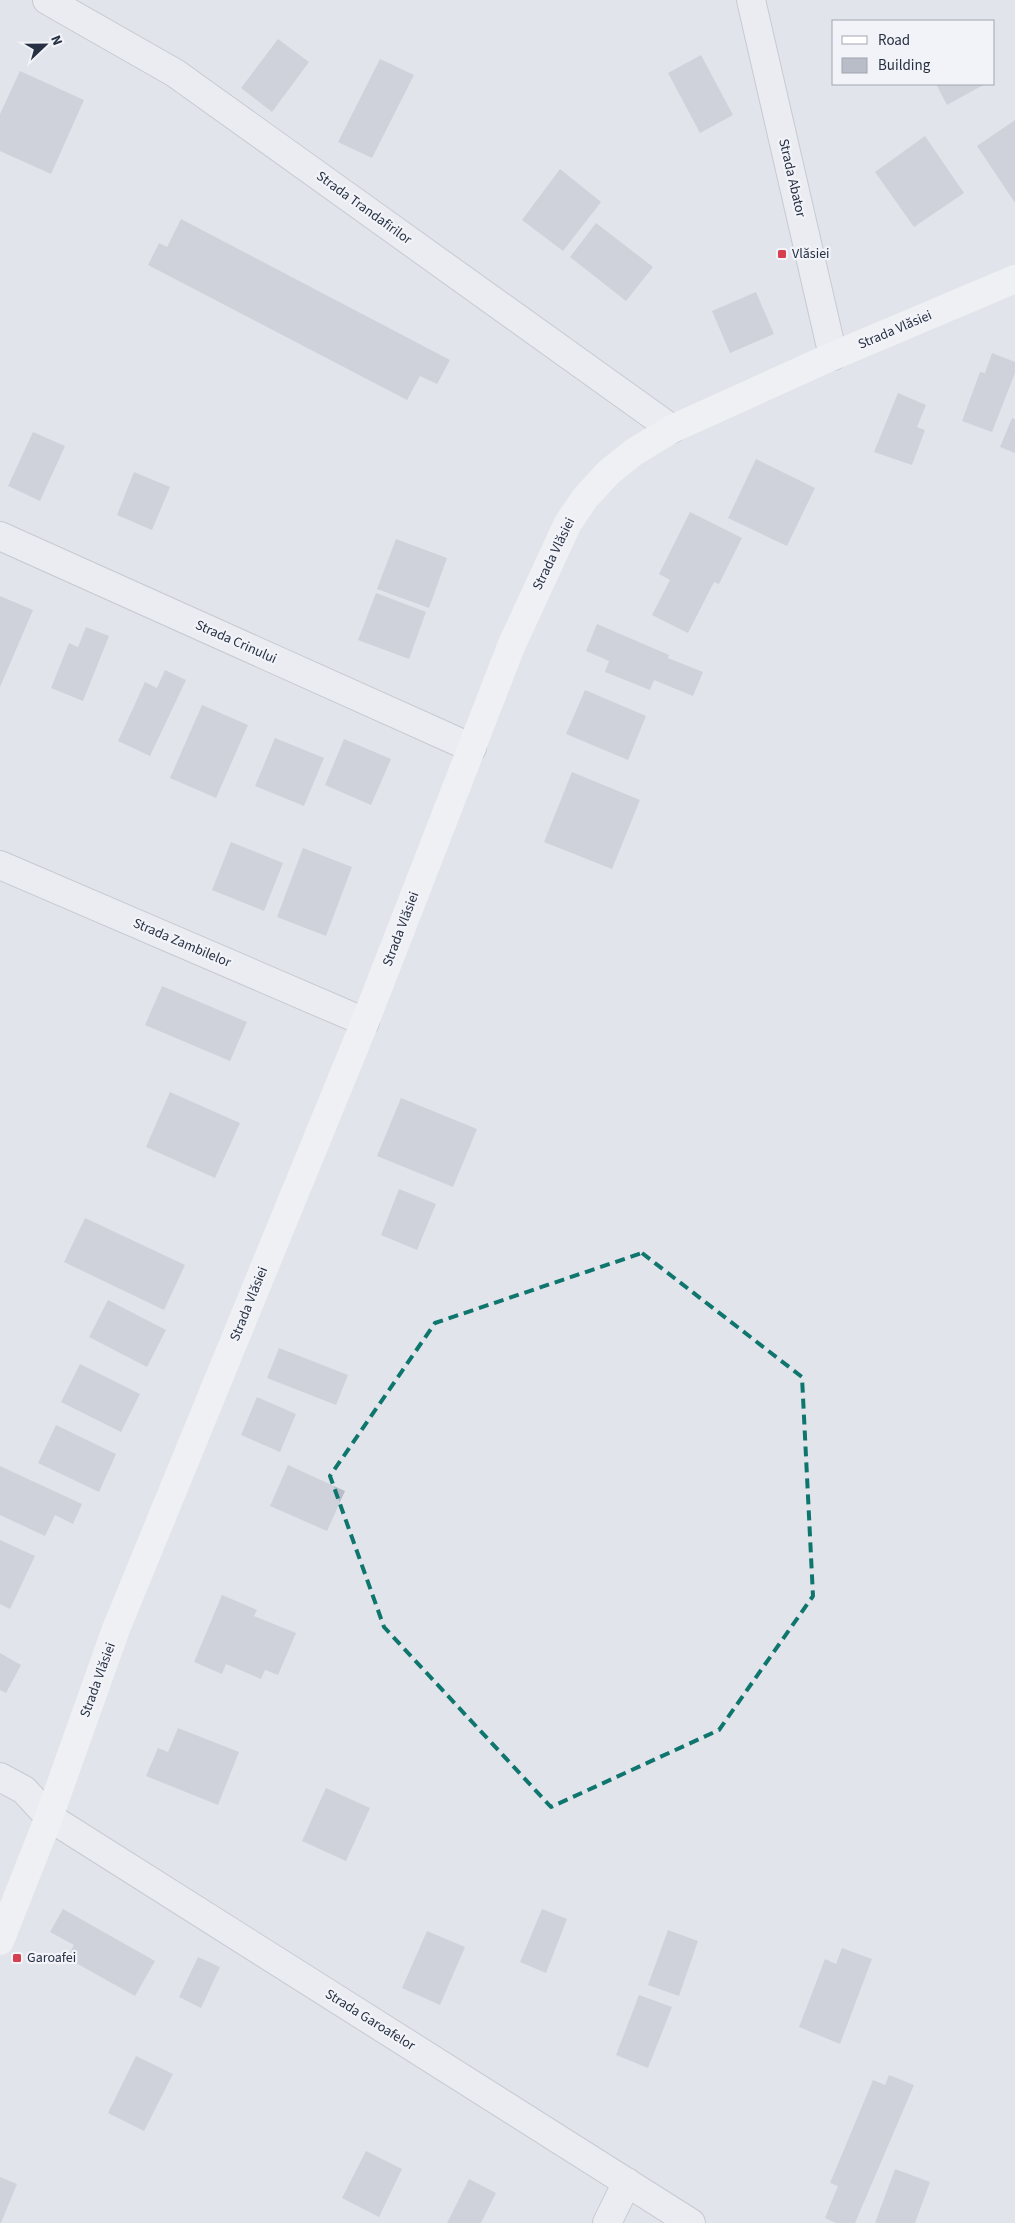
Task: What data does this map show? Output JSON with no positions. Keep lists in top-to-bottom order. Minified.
{"streets":{"main road":["Strada Vlăsiei"],"street":["Strada Abator","Strada Trandafirilor","Strada Crinului","Strada Zambilelor","Strada Garoafelor"]},"crossings":[["Strada Abator","Strada Vlăsiei"],["Strada Trandafirilor","Strada Vlăsiei"],["Strada Vlăsiei","Strada Crinului"],["Strada Vlăsiei","Strada Zambilelor"],["Strada Vlăsiei","Strada Garoafelor"]],"places":{"transit":["Vlăsiei","Garoafei"]},"legend":["Road","Building"],"north":"right"}
